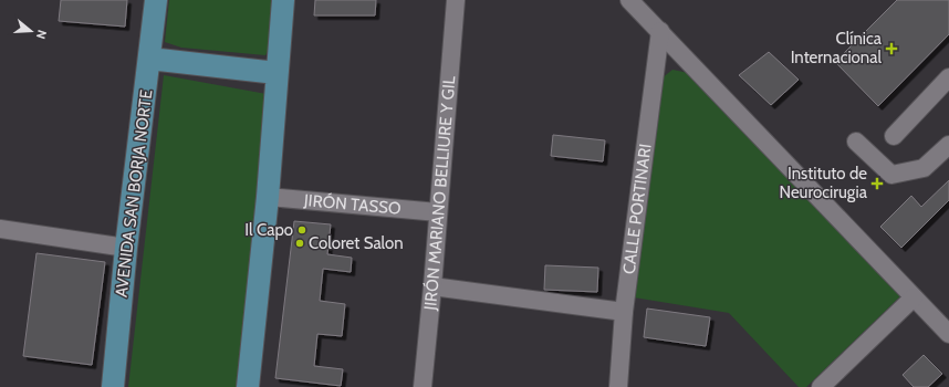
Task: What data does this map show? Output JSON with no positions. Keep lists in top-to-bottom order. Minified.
{"streets":{"main road":["AVENIDA SAN BORJA NORTE"],"street":["JIRÓN MARIANO BELLIURE Y GIL","JIRÓN TASSO","CALLE PORTINARI"]},"crossings":[["JIRÓN MARIANO BELLIURE Y GIL","JIRÓN TASSO"]],"places":{"health":["Clínica Internacional","Instituto de Neurocirugia"],"other":["Il Capo","Coloret Salon"]},"north":"right"}
